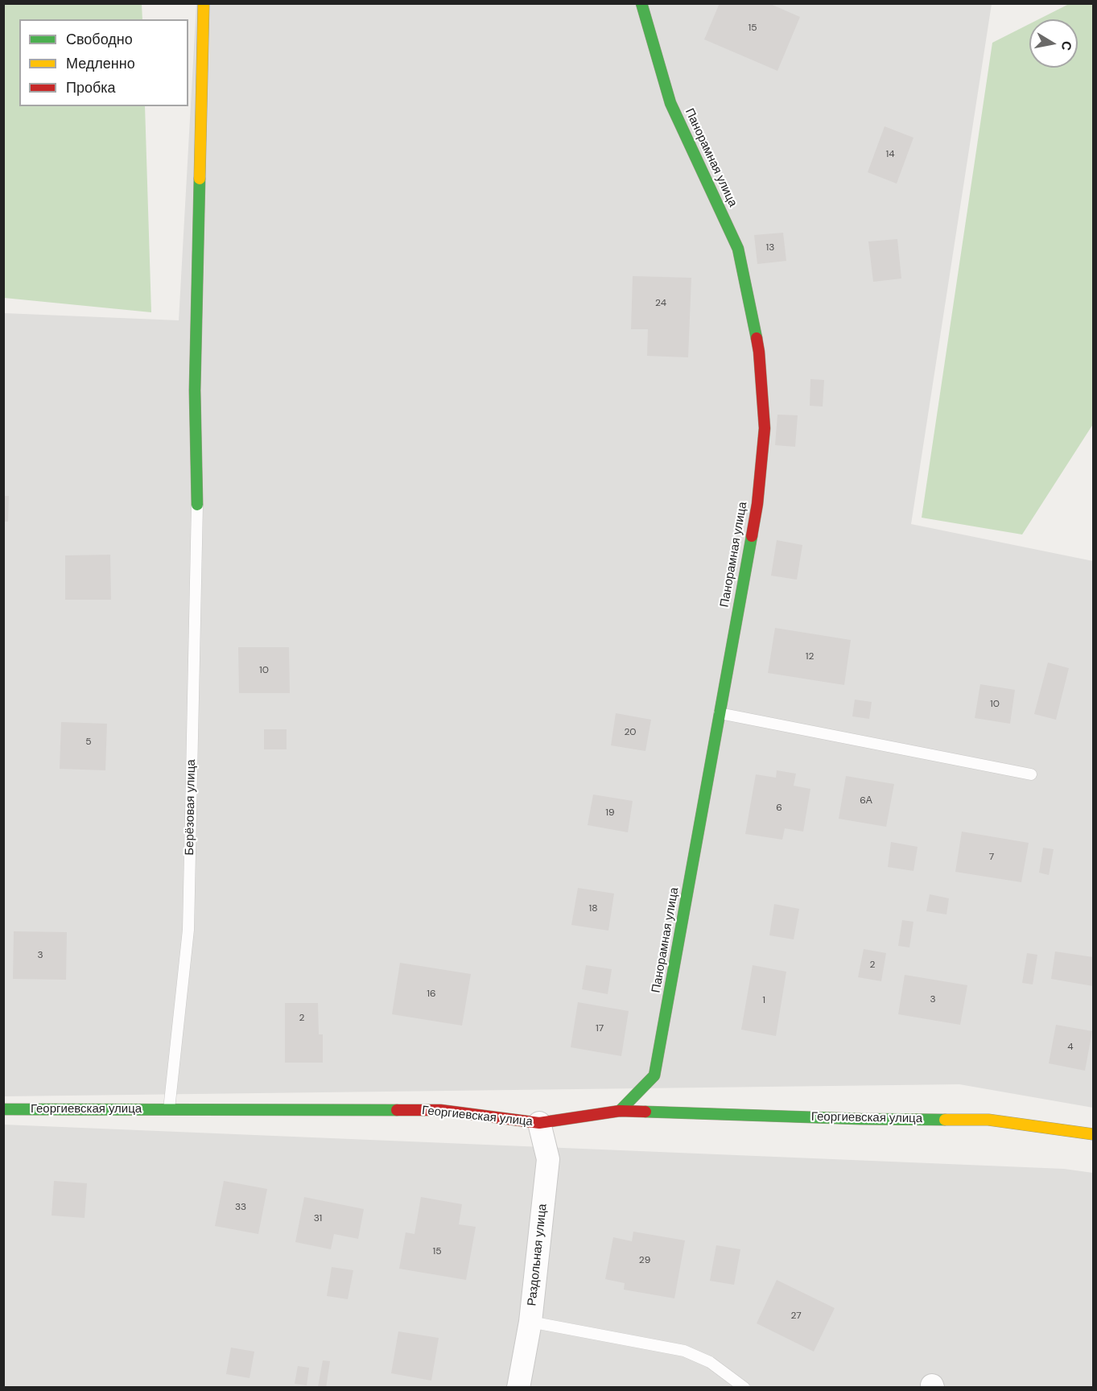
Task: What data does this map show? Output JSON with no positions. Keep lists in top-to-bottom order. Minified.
{"streets":{"street":["Панорамная улица","Георгиевская улица","Раздольная улица"],"lane":["Берёзовая улица"]},"crossings":[["Панорамная улица","Георгиевская улица"],["Берёзовая улица","Георгиевская улица"],["Георгиевская улица","Раздольная улица"]],"house_numbers":["15","14","13","24","12","10","10","20","5","6А","6","19","7","18","3","2","16","3","1","2","17","4","33","31","15","29","27"],"legend":["Свободно","Медленно","Пробка"],"north":"right"}
